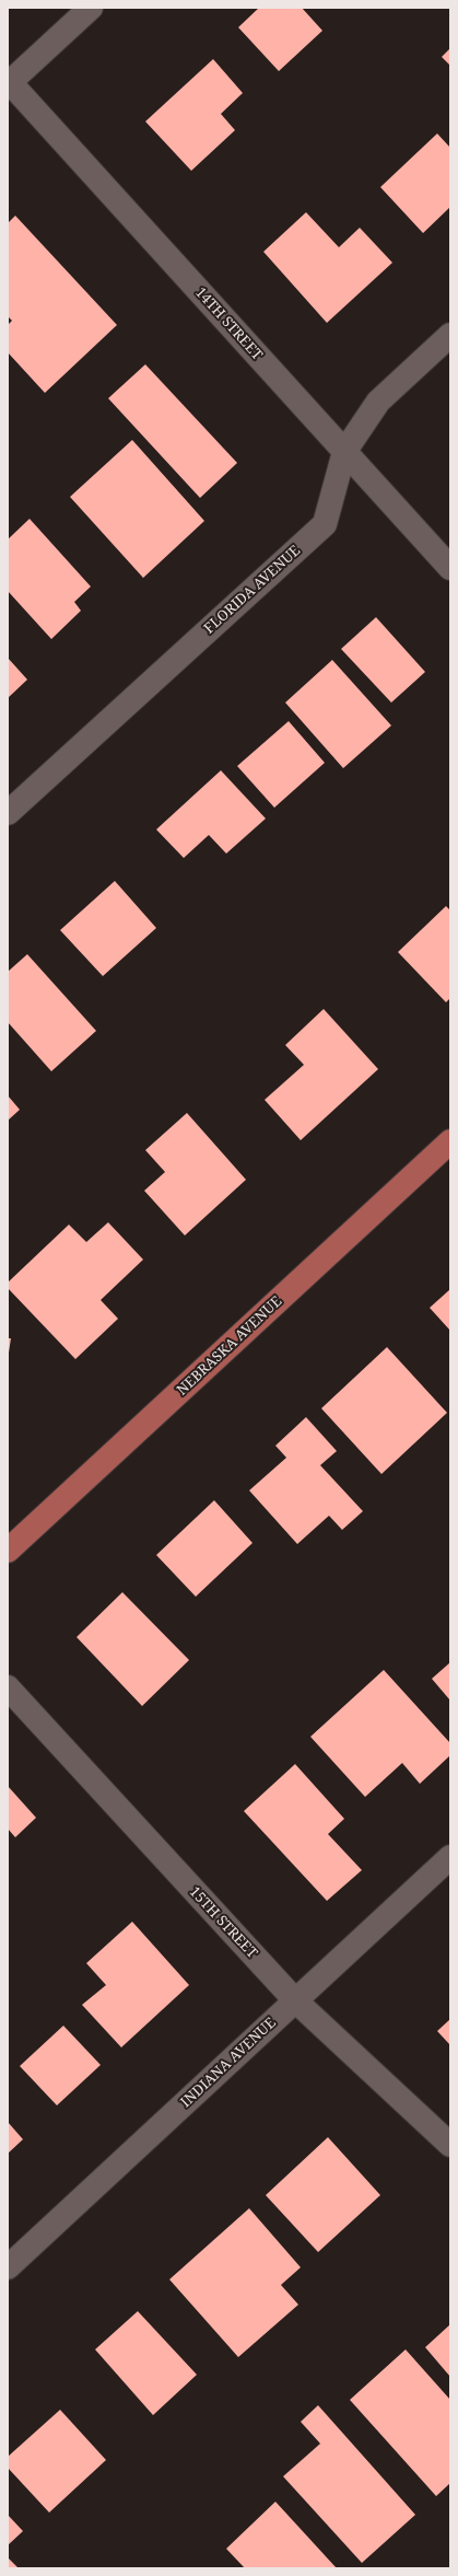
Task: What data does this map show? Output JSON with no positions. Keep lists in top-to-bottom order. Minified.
{"streets":{"main road":["NEBRASKA AVENUE"],"street":["14TH STREET","FLORIDA AVENUE","15TH STREET","INDIANA AVENUE"]},"crossings":[["14TH STREET","FLORIDA AVENUE"],["15TH STREET","INDIANA AVENUE"]]}
